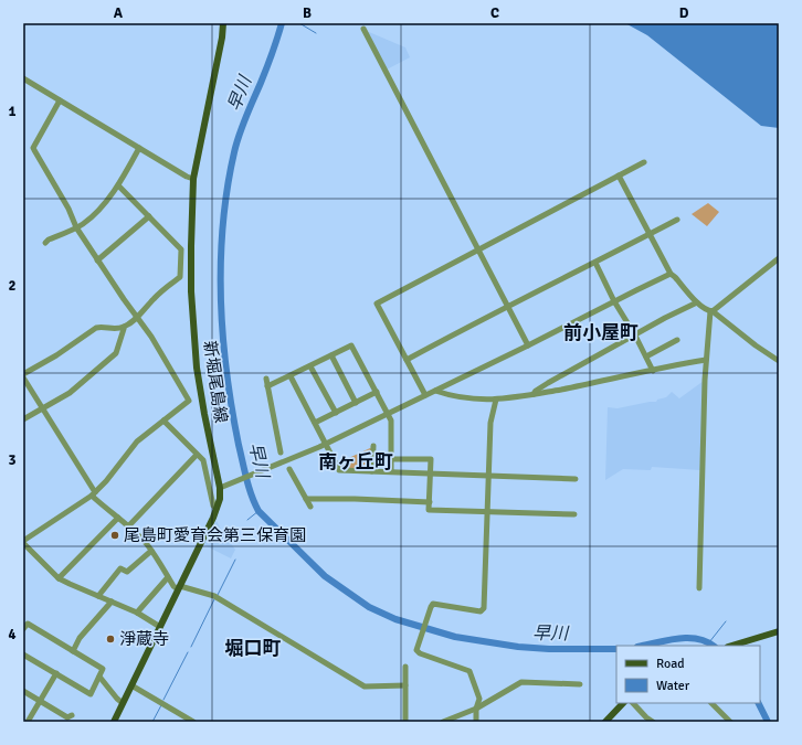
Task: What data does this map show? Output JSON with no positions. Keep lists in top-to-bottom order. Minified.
{"streets":{"main road":["新堀尾島線"]},"districts":["前小屋町","南ヶ丘町","堀口町"],"water":["早川"],"places":["尾島町愛育会第三保育園","淨蔵寺"],"legend":["Road","Water"],"grid":{"columns":["A","B","C","D"],"rows":["1","2","3","4"]}}
